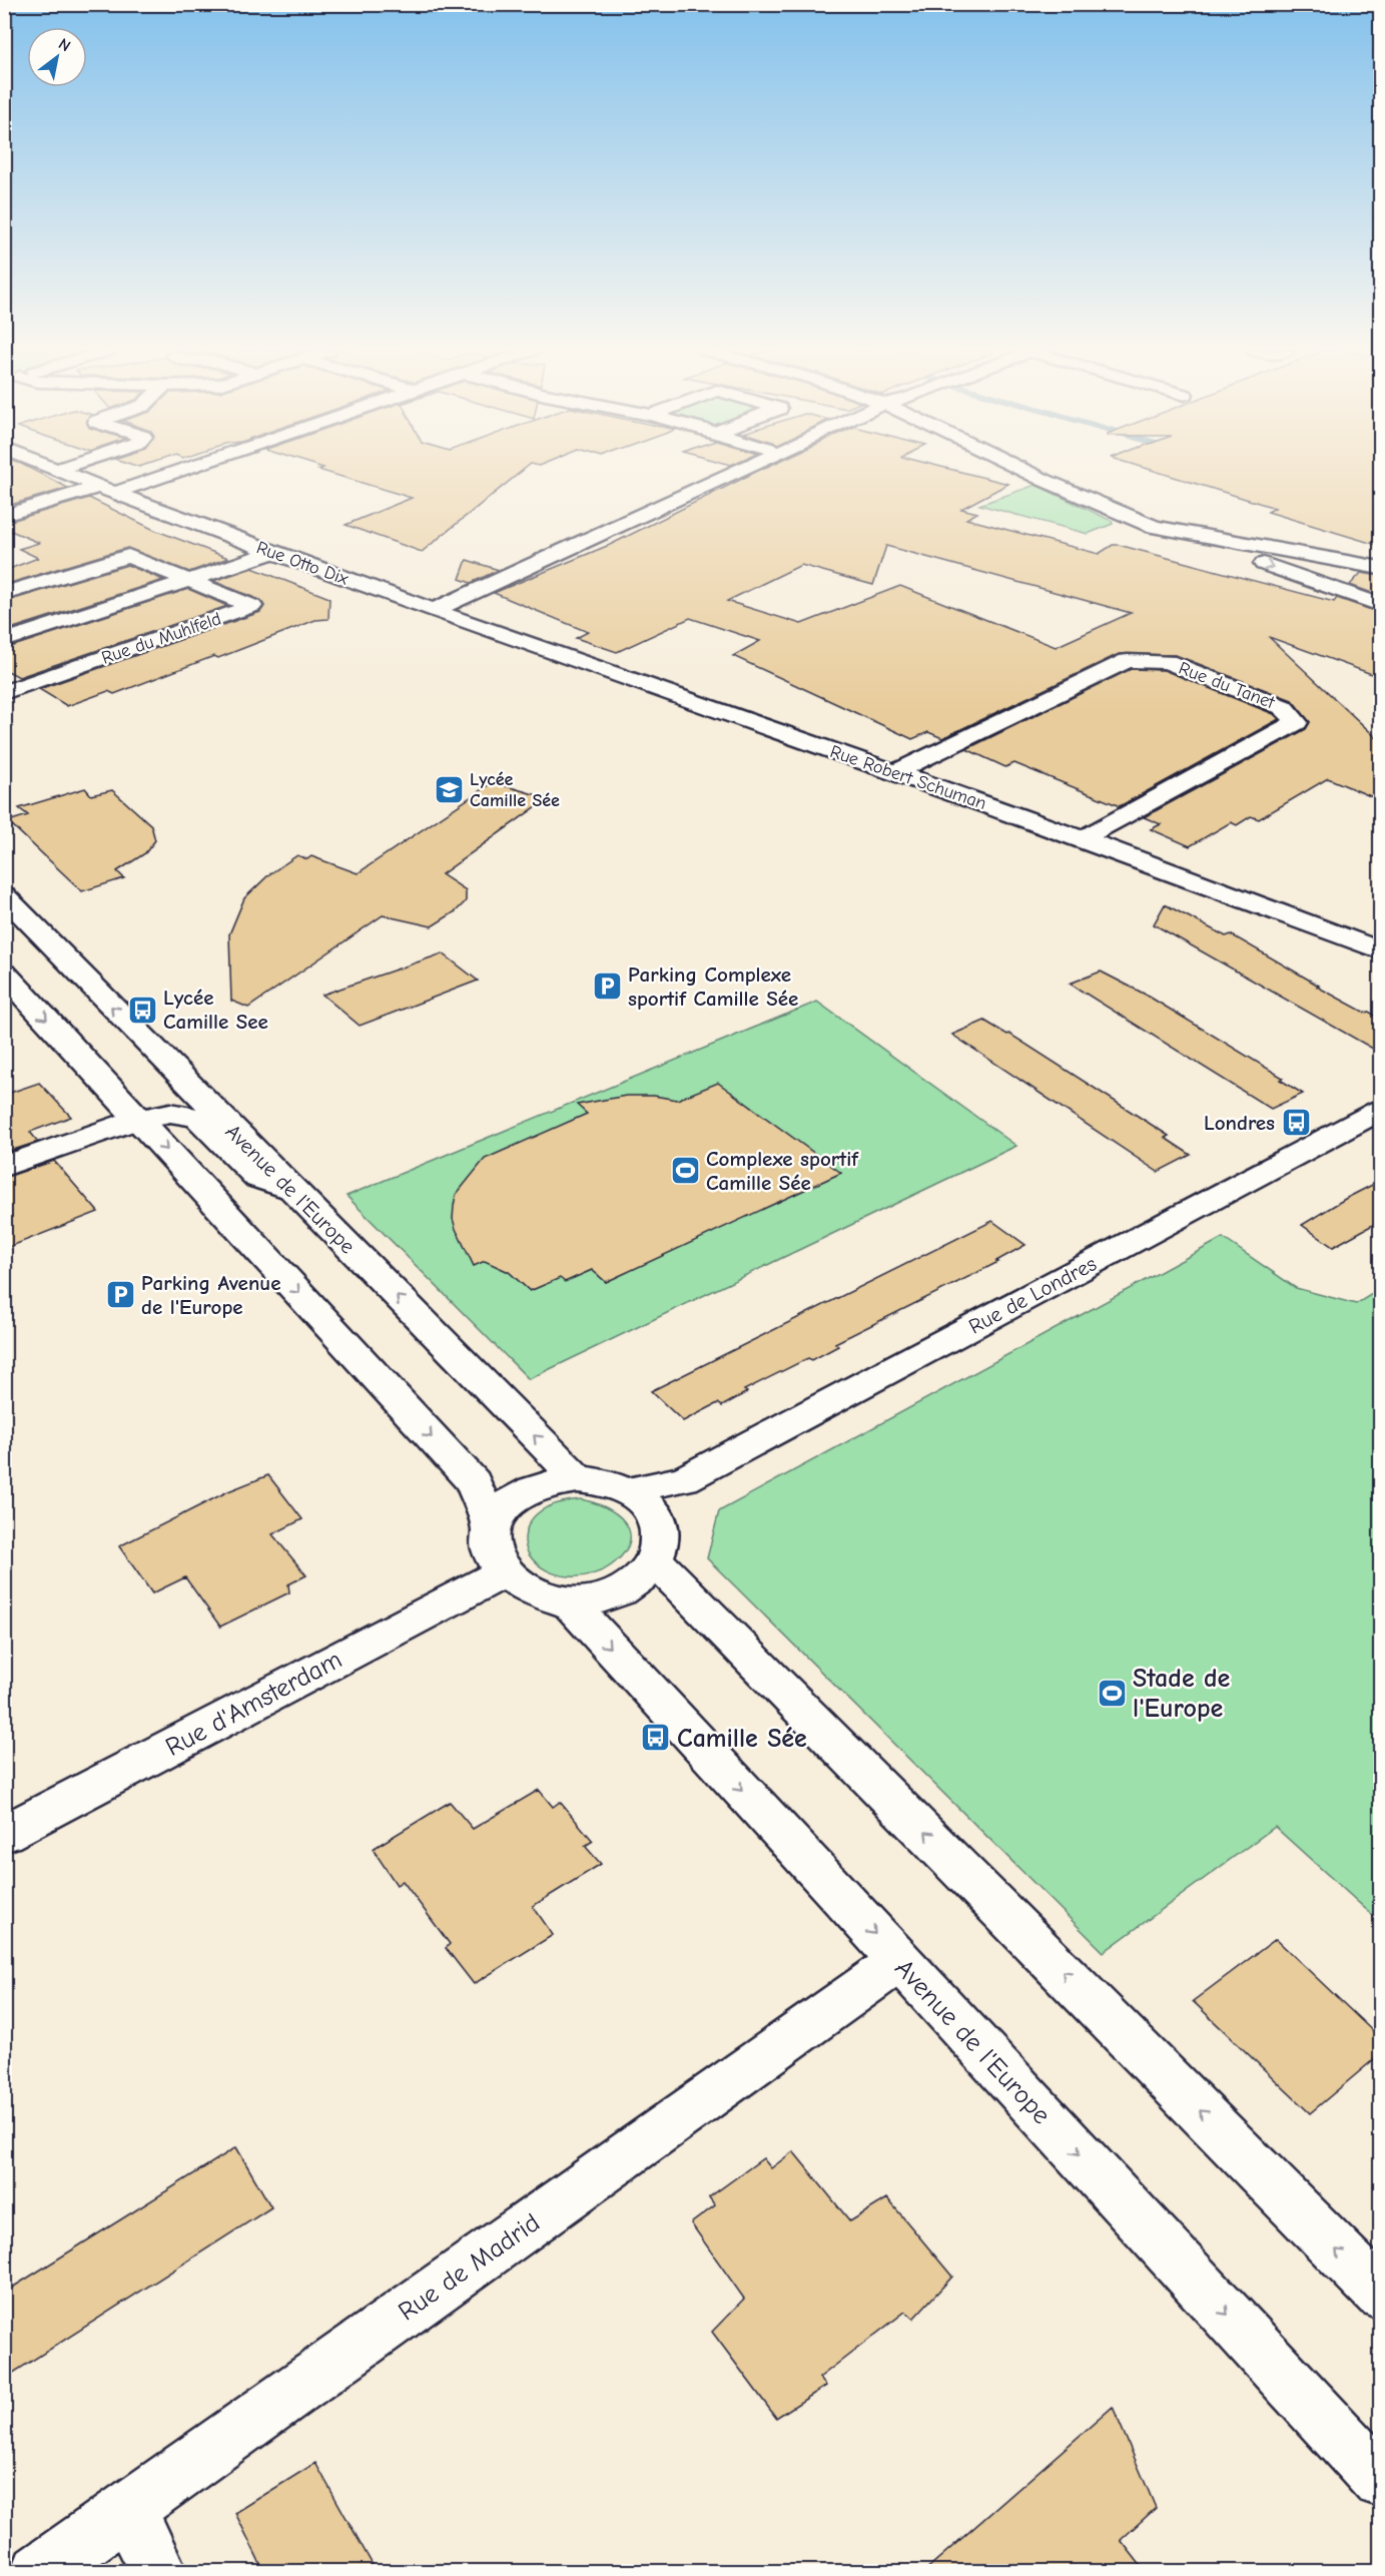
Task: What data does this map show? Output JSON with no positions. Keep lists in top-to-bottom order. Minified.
{"streets":{"street":["Rue Otto Dix","Rue du Muhlfeld","Rue du Tanet","Rue Robert Schuman","Avenue de l'Europe","Rue de Londres","Rue d'Amsterdam","Rue de Madrid"]},"crossings":[["Rue Otto Dix","Rue Robert Schuman"],["Rue du Tanet","Rue Robert Schuman"],["Avenue de l'Europe","Rue de Londres"],["Avenue de l'Europe","Rue d'Amsterdam"],["Avenue de l'Europe","Rue de Madrid"],["Rue de Londres","Rue d'Amsterdam"]],"places":{"school or university":["Lycée Camille Sée"],"parking":["Parking Complexe sportif Camille Sée","Parking Avenue de l'Europe"],"bus stop":["Lycée Camille See","Londres","Camille Sée"],"sports":["Complexe sportif Camille Sée","Stade de l'Europe"]},"north":"top right"}
